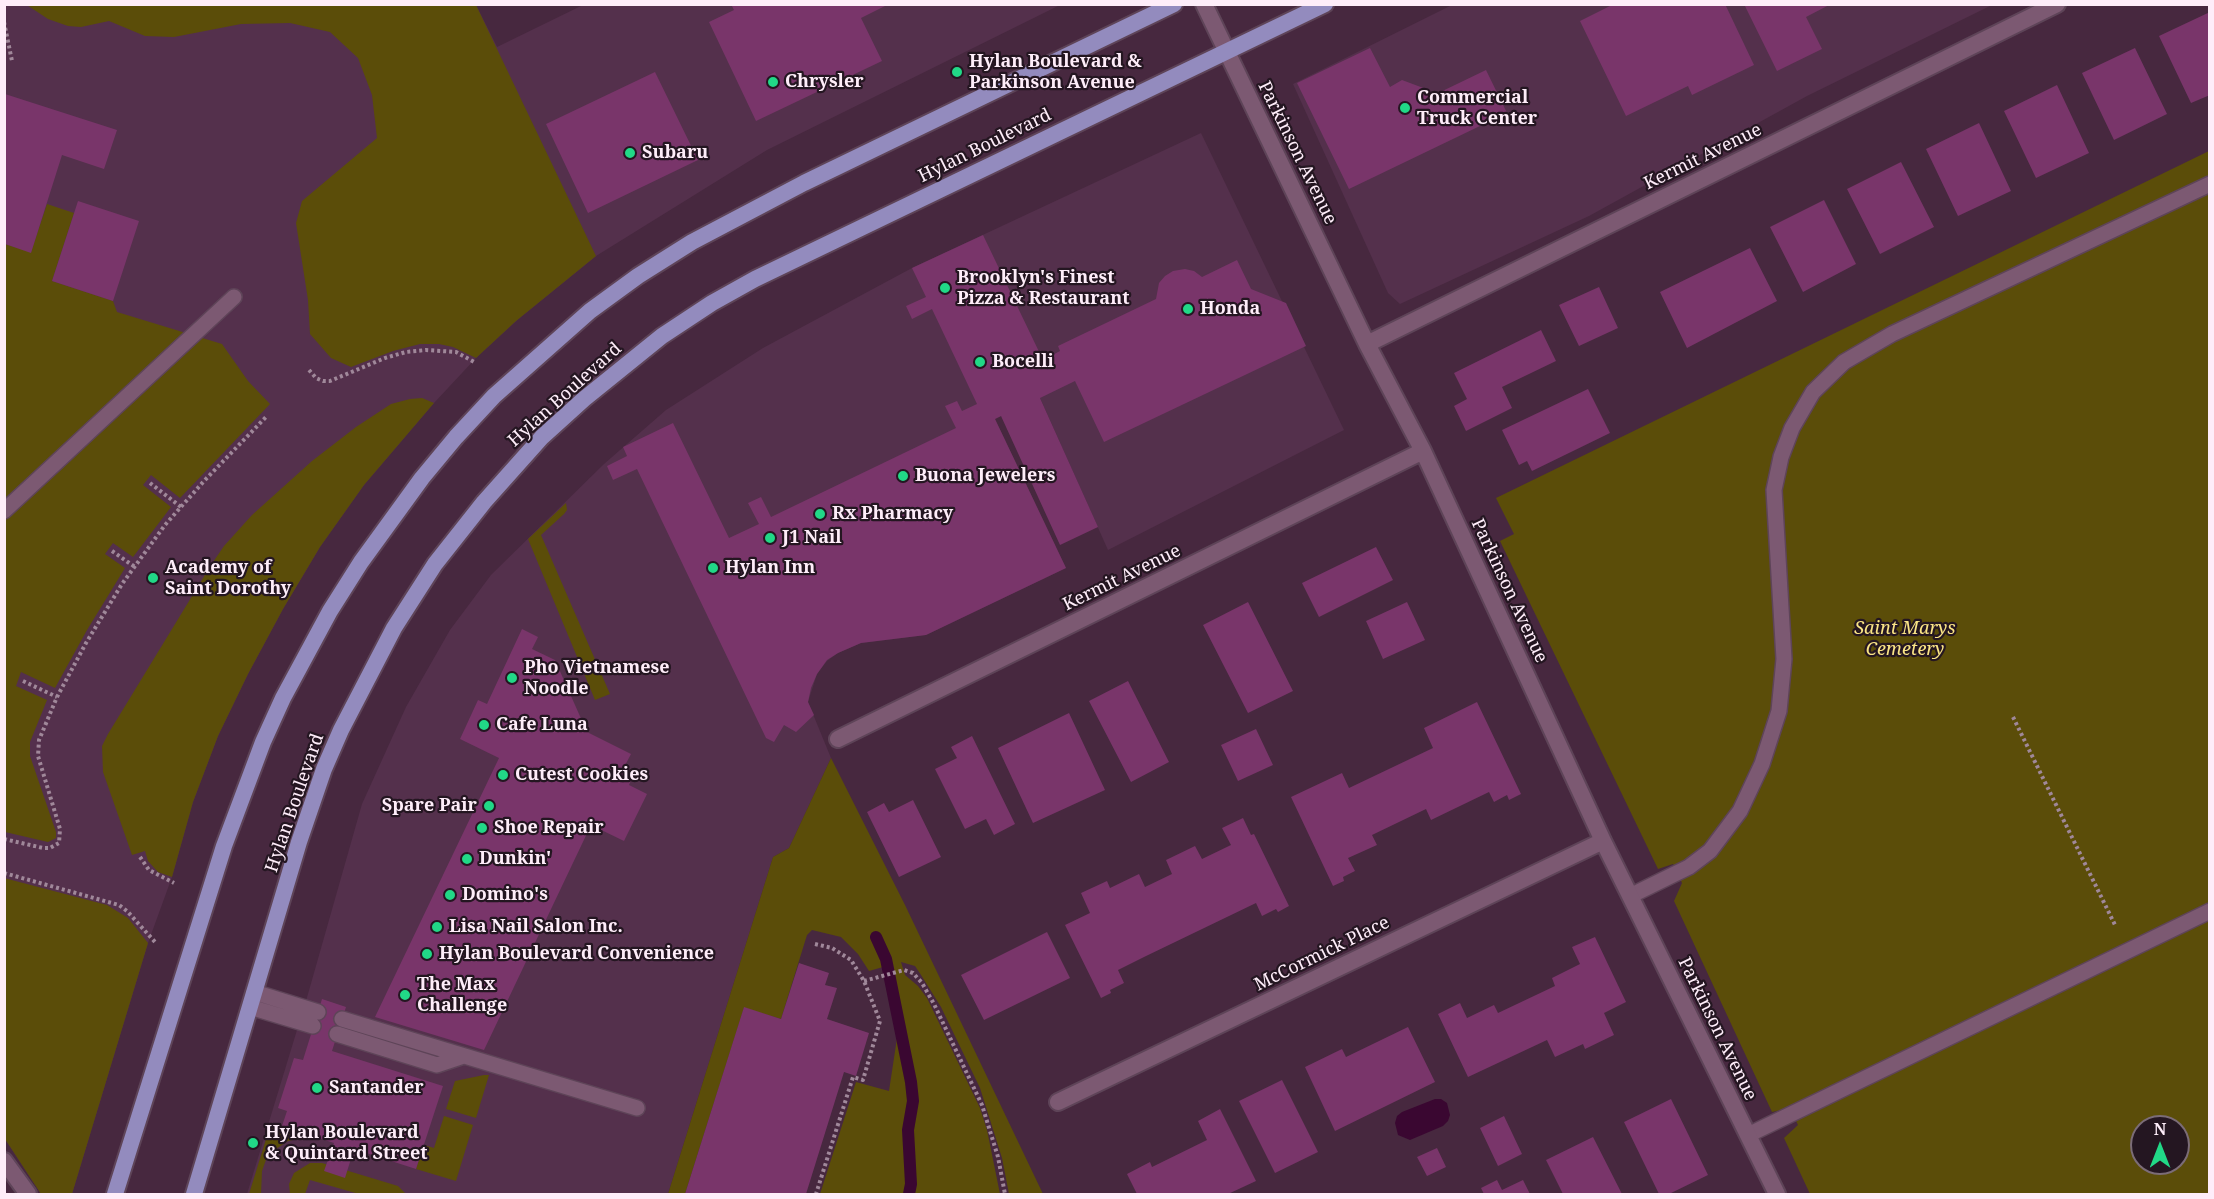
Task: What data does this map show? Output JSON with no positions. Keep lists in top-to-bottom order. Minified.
{"streets":{"main road":["Hylan Boulevard"],"street":["Parkinson Avenue","Kermit Avenue","McCormick Place"]},"crossings":[["Hylan Boulevard","Parkinson Avenue"],["Parkinson Avenue","Kermit Avenue"],["Parkinson Avenue","McCormick Place"]],"parks":["Saint Marys Cemetery"],"places":["Hylan Boulevard & Parkinson Avenue","Chrysler","Commercial Truck Center","Subaru","Brooklyn's Finest Pizza & Restaurant","Honda","Bocelli","Buona Jewelers","Rx Pharmacy","J1 Nail","Hylan Inn","Academy of Saint Dorothy","Pho Vietnamese Noodle","Cafe Luna","Cutest Cookies","Spare Pair","Shoe Repair","Dunkin'","Domino's","Lisa Nail Salon Inc.","Hylan Boulevard Convenience","The Max Challenge","Santander","Hylan Boulevard & Quintard Street"],"north":"top"}
